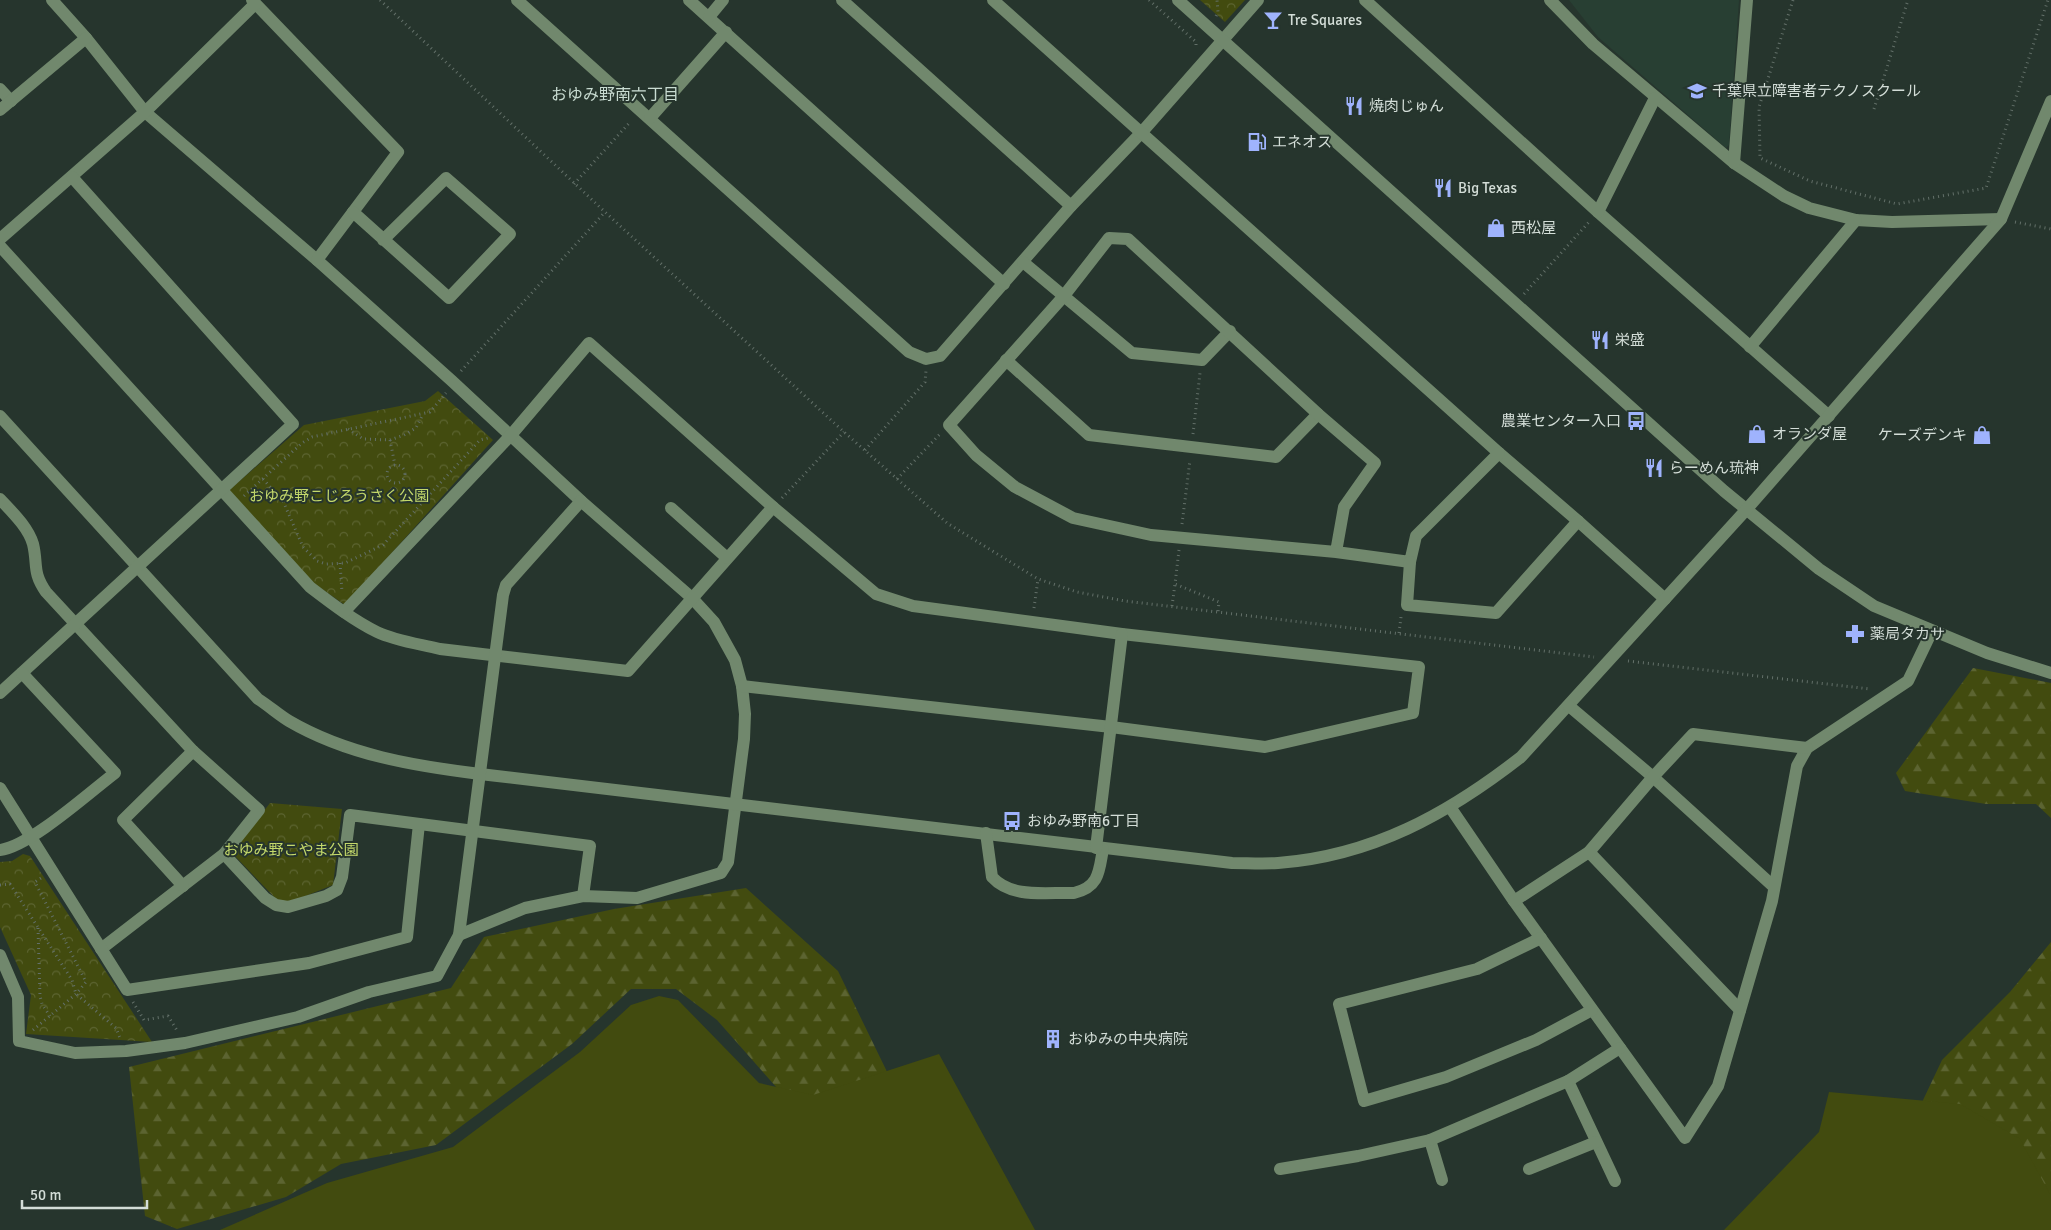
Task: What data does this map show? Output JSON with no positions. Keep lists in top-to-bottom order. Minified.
{"districts":["おゆみ野南六丁目"],"parks":["おゆみ野こじろうさく公園","おゆみ野こやま公園"],"places":{"bar":["Tre Squares"],"school or university":["千葉県立障害者テクノスクール"],"restaurant":["焼肉じゅん","Big Texas","栄盛","らーめん琉神"],"fuel station":["エネオス"],"shop":["西松屋","オランダ屋","ケーズデンキ"],"bus stop":["農業センター入口","おゆみ野南6丁目"],"pharmacy":["薬局タカサ"],"building":["おゆみの中央病院"]},"scale_bar":"50 m"}
